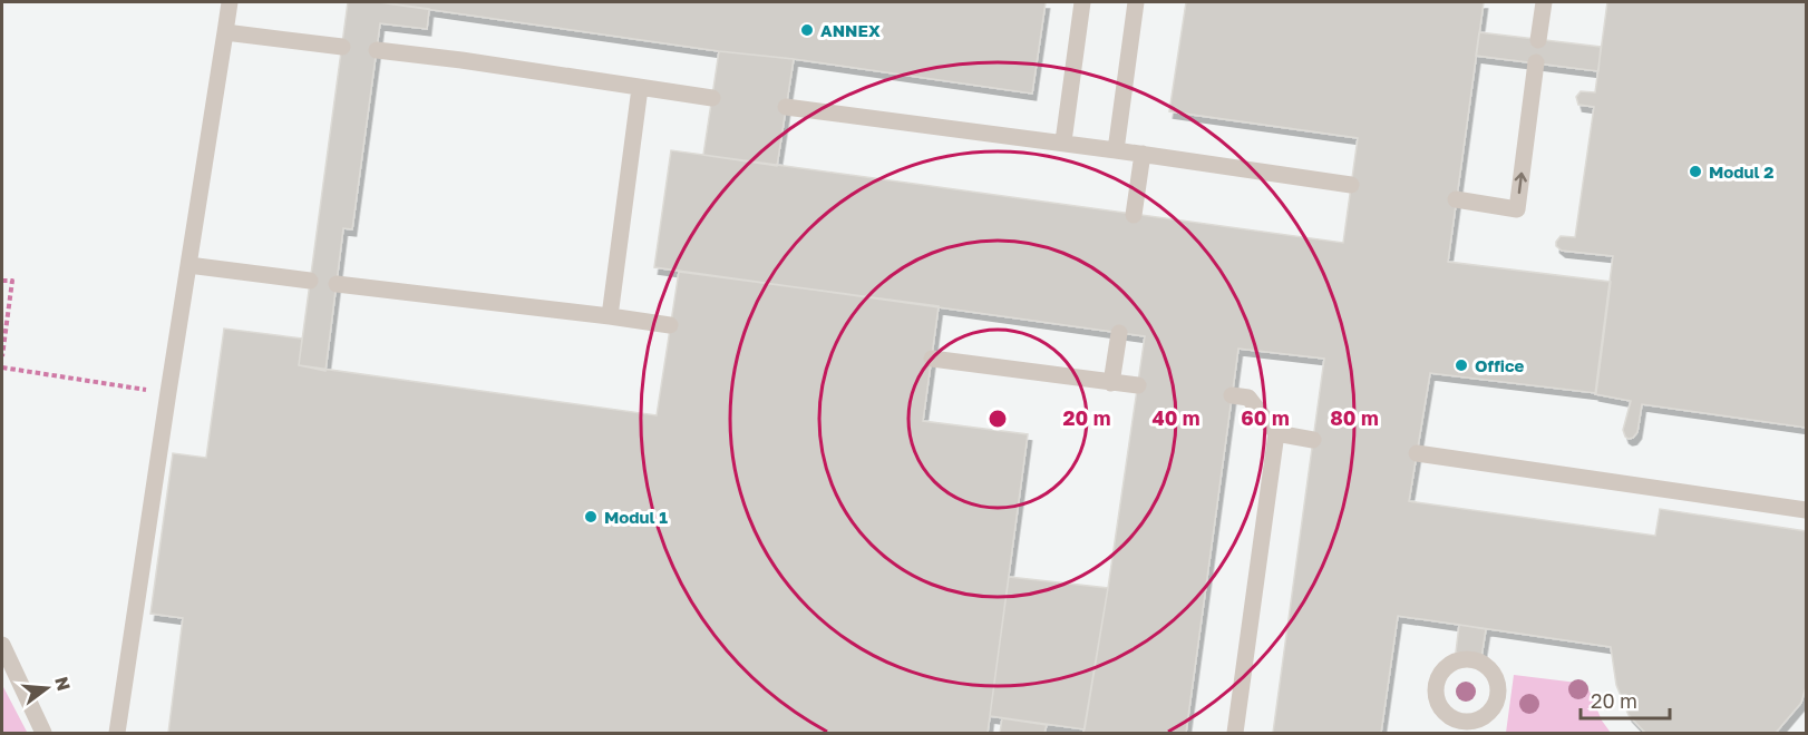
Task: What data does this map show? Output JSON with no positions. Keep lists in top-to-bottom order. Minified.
{"places":["ANNEX","Modul 2","Office","Modul 1"],"scale_bar":"20 m","north":"right","rings":["20 m","40 m","60 m","80 m"]}
